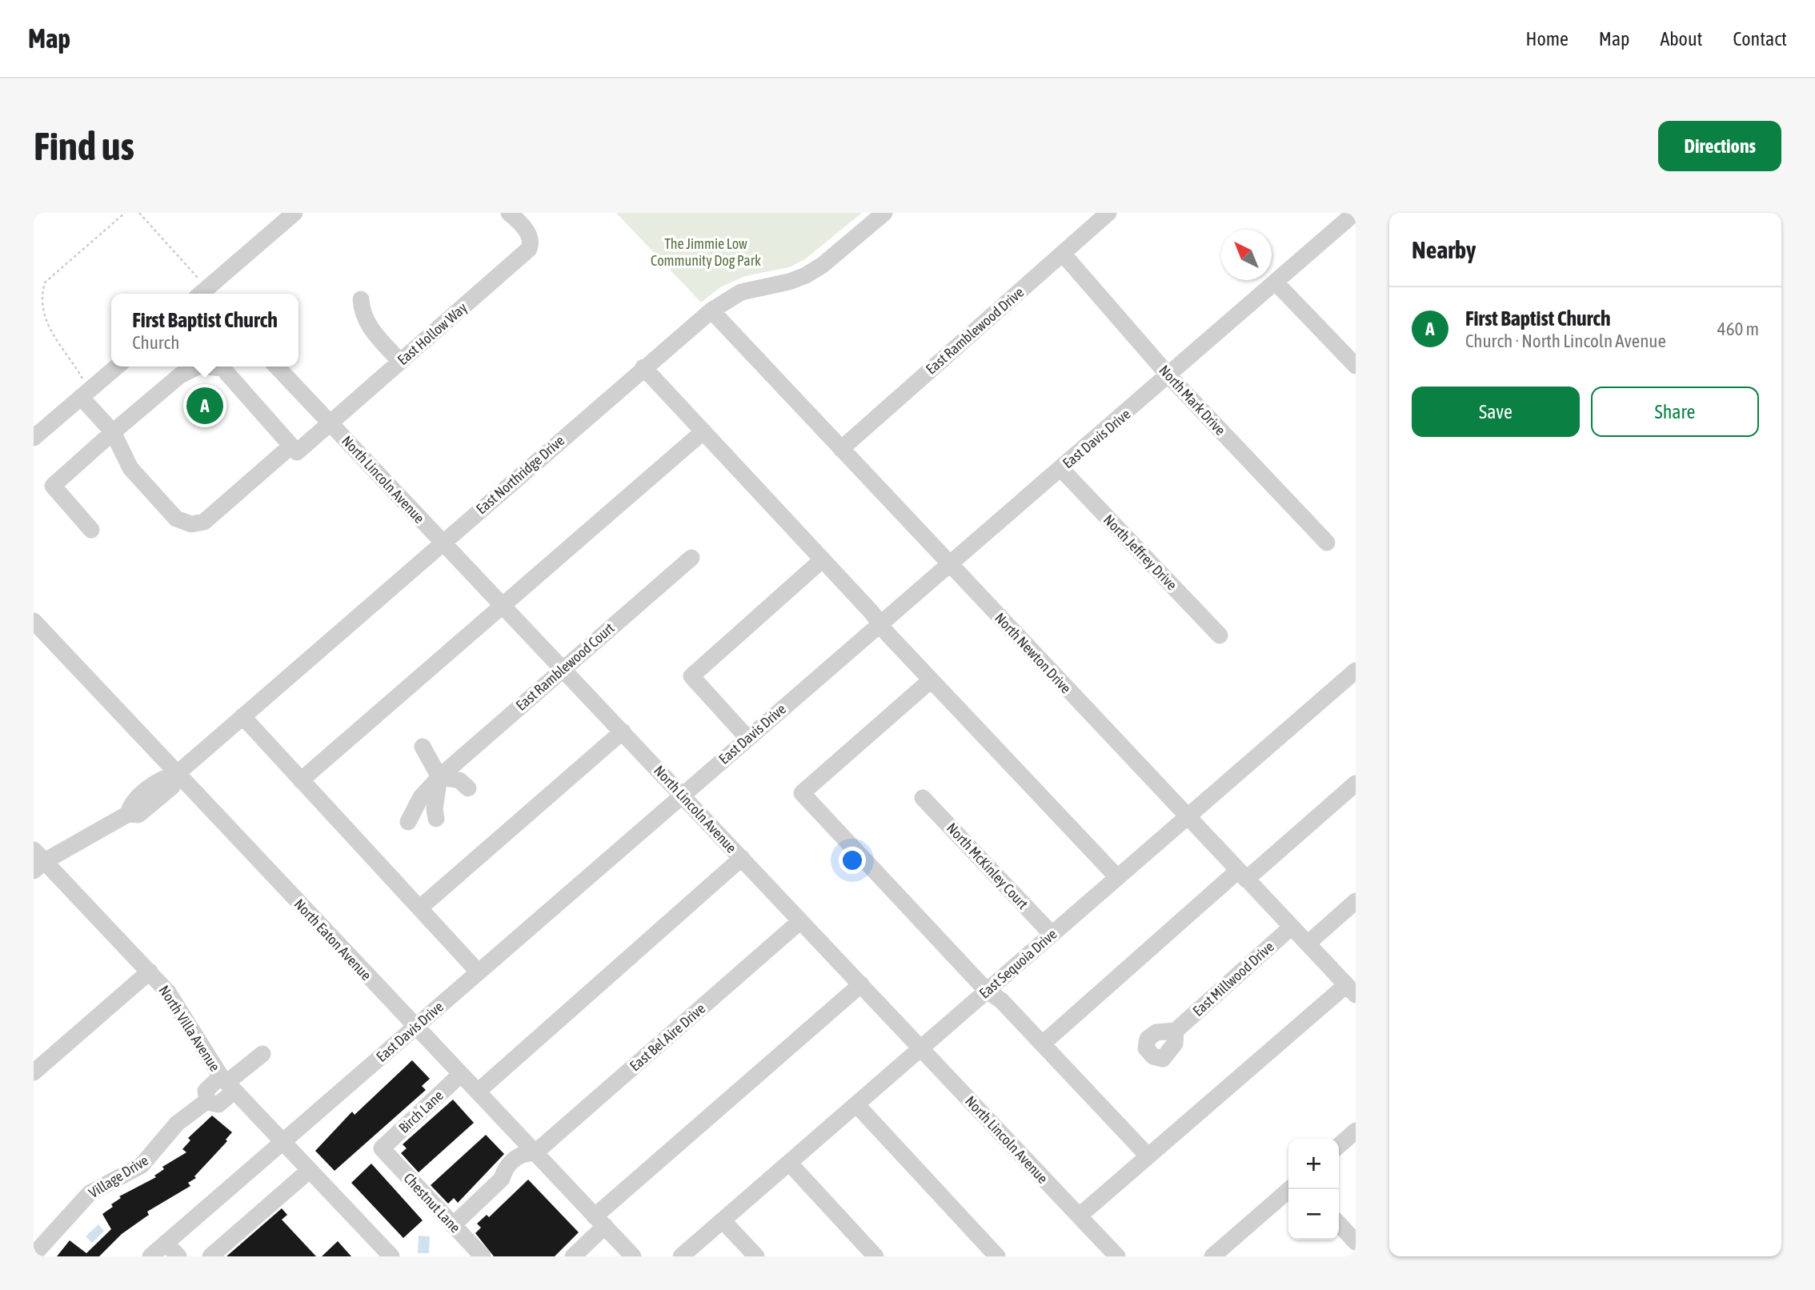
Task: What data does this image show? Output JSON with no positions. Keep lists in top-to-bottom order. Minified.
{"streets":{"street":["East Ramblewood Drive","East Hollow Way","North Mark Drive","East Davis Drive","East Northridge Drive","North Lincoln Avenue","North Jeffrey Drive","North Newton Drive","East Ramblewood Court","North McKinley Court","North Eaton Avenue","East Sequoia Drive","East Millwood Drive","North Villa Avenue","East Bel Aire Drive","Birch Lane","Village Drive","Chestnut Lane"]},"crossings":[["East Ramblewood Drive","North Mark Drive"],["East Ramblewood Drive","North Newton Drive"],["East Hollow Way","North Lincoln Avenue"],["North Mark Drive","East Davis Drive"],["East Davis Drive","North Lincoln Avenue"],["East Davis Drive","North Jeffrey Drive"],["East Davis Drive","North Newton Drive"],["East Davis Drive","North Eaton Avenue"],["East Davis Drive","North Villa Avenue"],["East Northridge Drive","North Lincoln Avenue"],["East Northridge Drive","North Newton Drive"],["East Northridge Drive","North Eaton Avenue"],["East Northridge Drive","North Villa Avenue"],["North Lincoln Avenue","East Ramblewood Court"],["North Lincoln Avenue","East Sequoia Drive"],["North Lincoln Avenue","East Bel Aire Drive"],["North Newton Drive","East Sequoia Drive"],["North Newton Drive","East Millwood Drive"],["North McKinley Court","East Sequoia Drive"],["North Eaton Avenue","East Bel Aire Drive"],["North Eaton Avenue","Birch Lane"],["North Villa Avenue","Village Drive"],["East Bel Aire Drive","Chestnut Lane"],["Birch Lane","Chestnut Lane"]],"parks":["The Jimmie Low Community Dog Park"],"north":"top left","page":{"header":"Map","nav":["Home","Map","About","Contact"],"buttons":["Directions",["Save","Share"]],"title":"Find us","heading":"Nearby","list":[{"mark":"A","name":"First Baptist Church","note":"Church · North Lincoln Avenue","value":"460 m"}],"popup":["First Baptist Church","Church"],"pins":"A","map_buttons":["+","−"]}}
